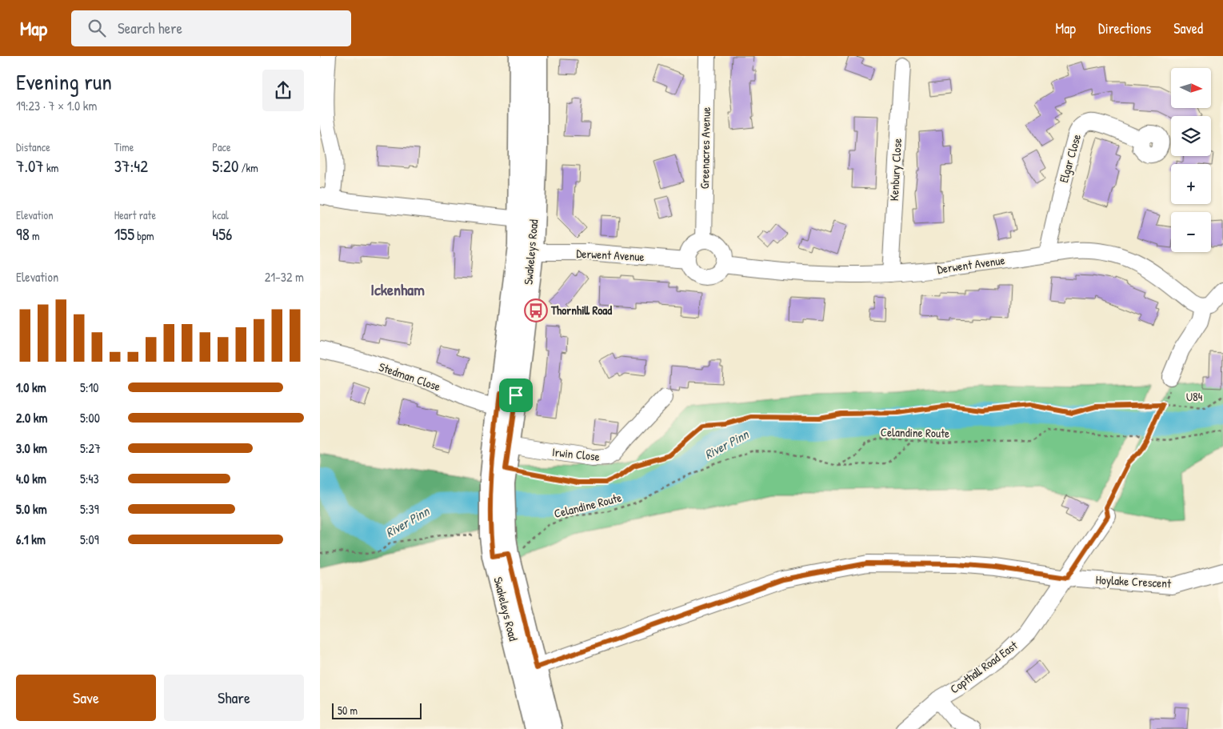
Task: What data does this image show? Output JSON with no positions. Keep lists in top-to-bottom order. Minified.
{"streets":{"main road":["Swakeleys Road"],"street":["Greenacres Avenue","Elgar Close","Kenbury Close","Derwent Avenue","Stedman Close","Irwin Close","Hoylake Crescent","Copthall Road East"],"path":["U84","Celandine Route"]},"crossings":[["Greenacres Avenue","Derwent Avenue"],["Elgar Close","Derwent Avenue"],["Kenbury Close","Derwent Avenue"],["Swakeleys Road","Derwent Avenue"],["Swakeleys Road","Stedman Close"],["Swakeleys Road","U84"],["Swakeleys Road","Celandine Route"],["Swakeleys Road","Irwin Close"],["Swakeleys Road","Hoylake Crescent"],["Hoylake Crescent","Copthall Road East"]],"districts":["Ickenham"],"water":["River Pinn"],"places":{"bus stop":["Thornhill Road"]},"scale_bar":"50 m","north":"right","page":{"header":"Map","search":"Search here","nav":["Map","Directions","Saved"],"heading":["Evening run","19:23 · 7 × 1.0 km"],"map_buttons":["+","−"],"stats":[["Distance","7.07 km"],["Time","37:42"],["Pace","5:20 /km"],["Elevation","98 m"],["Heart rate","155 bpm"],["kcal","456"]],"chart":["Elevation","21–32 m"],"list":[{"name":"1.0 km","note":"5:10"},{"name":"2.0 km","note":"5:00"},{"name":"3.0 km","note":"5:27"},{"name":"4.0 km","note":"5:43"},{"name":"5.0 km","note":"5:39"},{"name":"6.1 km","note":"5:09"}],"buttons":["Save","Share"],"scale":"50 m"}}
